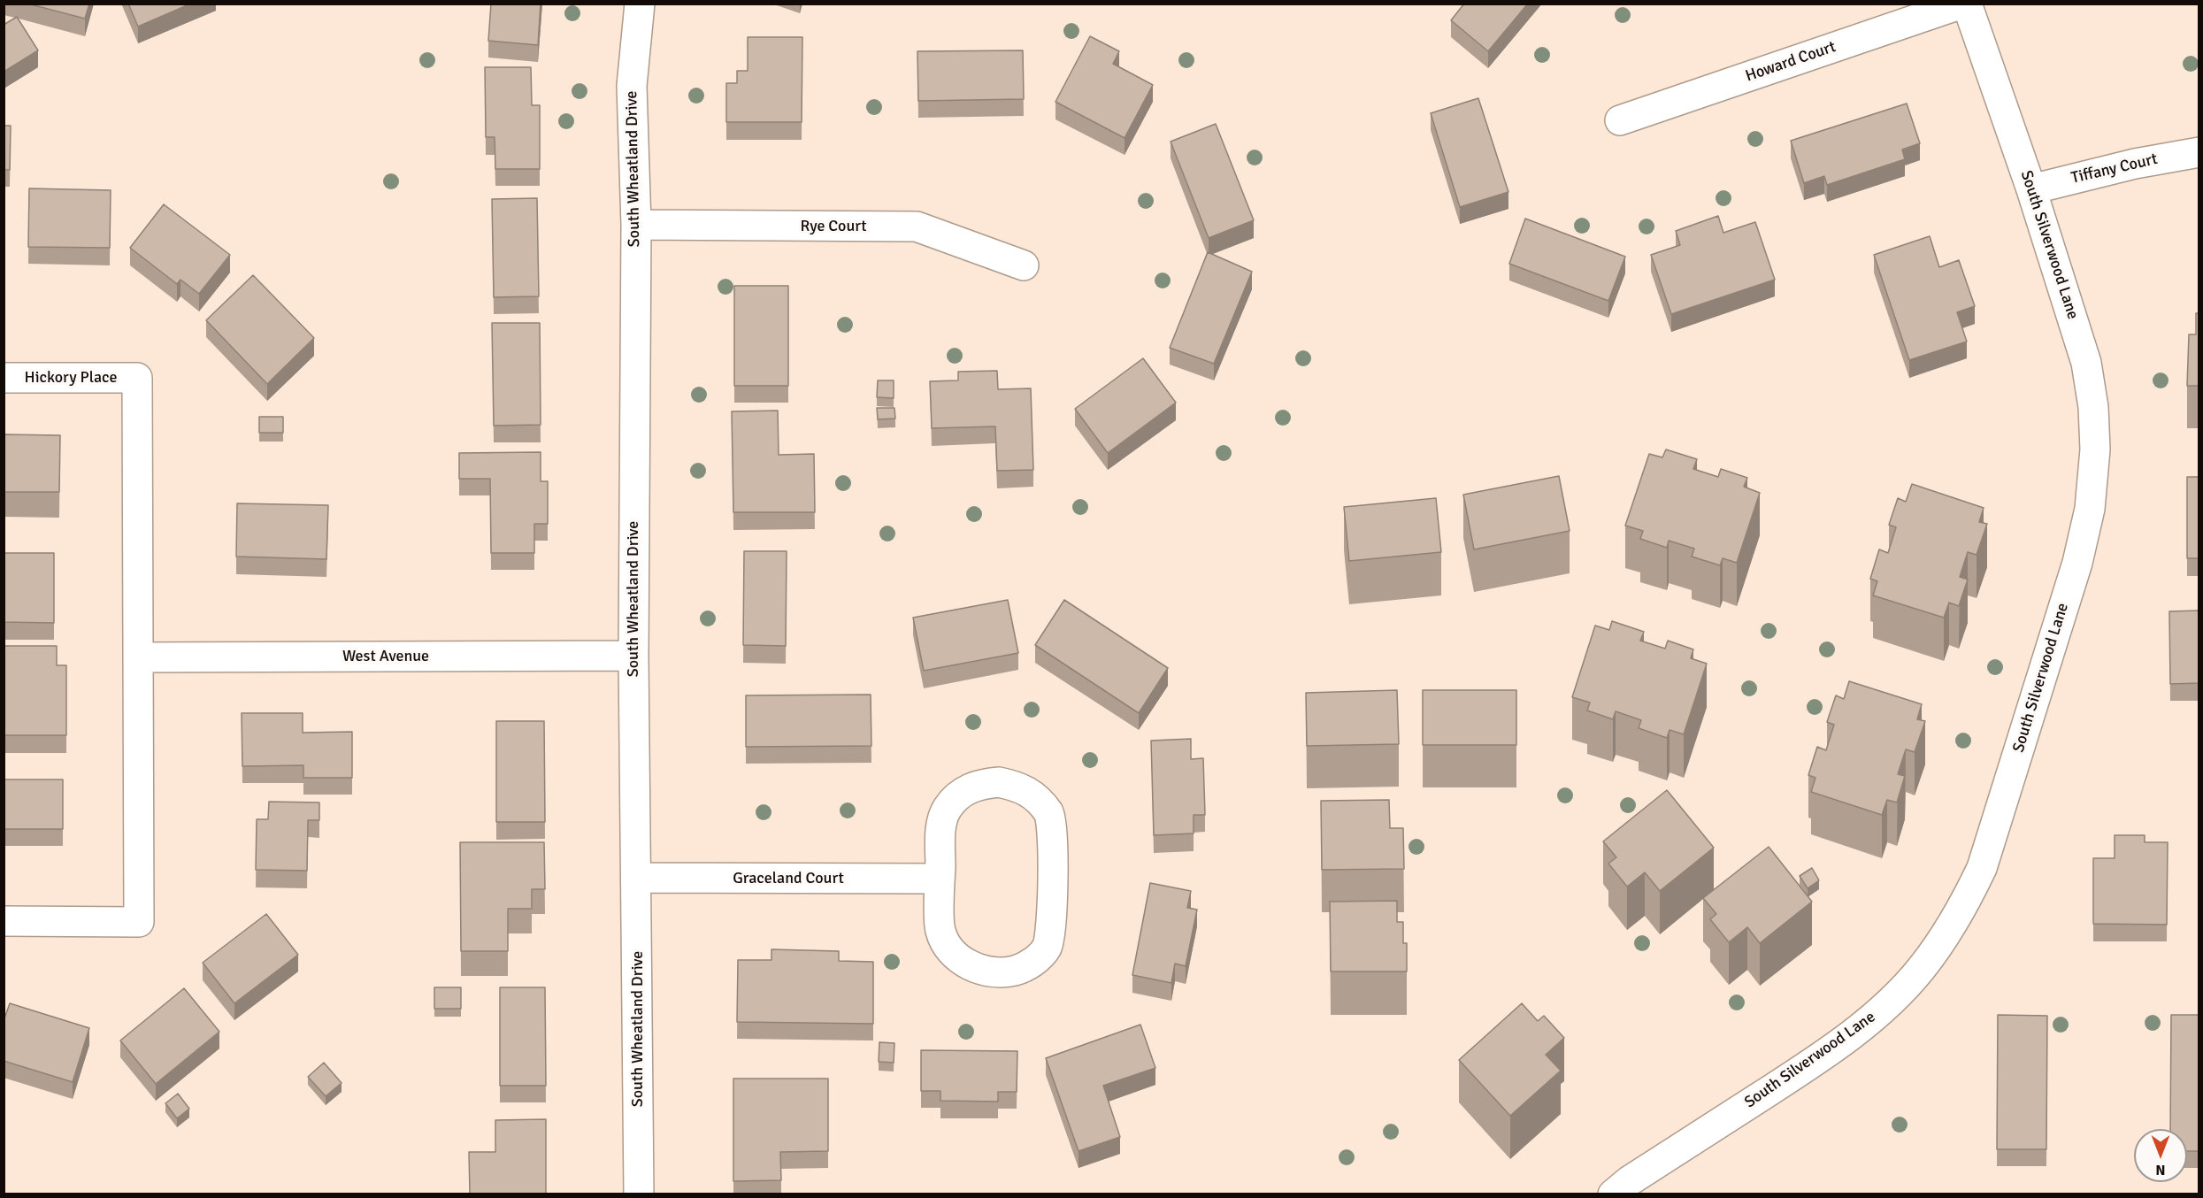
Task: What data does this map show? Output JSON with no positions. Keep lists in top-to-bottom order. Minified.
{"streets":{"street":["Howard Court","South Wheatland Drive","Tiffany Court","Rye Court","South Silverwood Lane","Hickory Place","West Avenue","Graceland Court"]},"crossings":[["South Wheatland Drive","Rye Court"],["South Wheatland Drive","West Avenue"],["South Wheatland Drive","Graceland Court"],["Tiffany Court","South Silverwood Lane"],["Hickory Place","West Avenue"]],"north":"bottom"}
